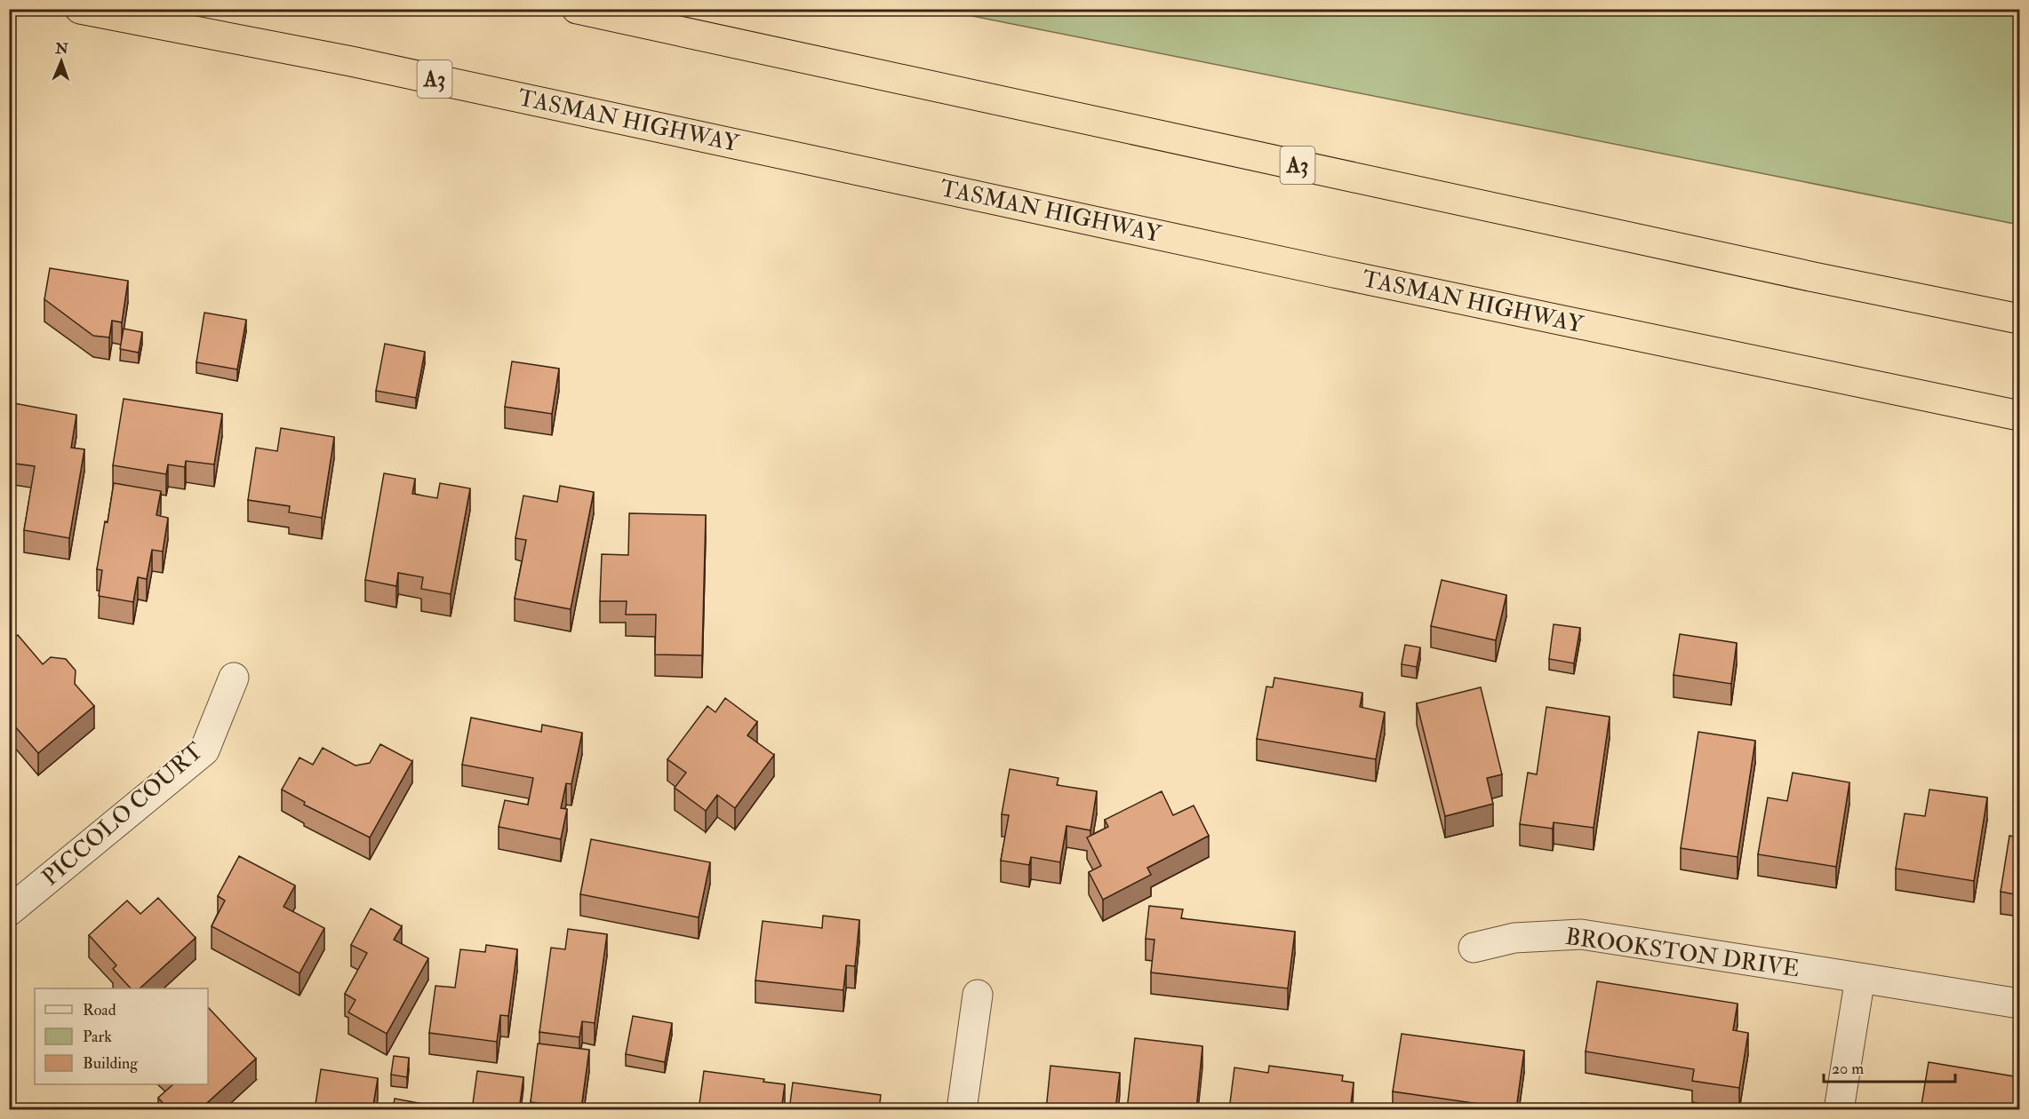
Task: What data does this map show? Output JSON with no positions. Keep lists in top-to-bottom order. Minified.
{"streets":{"highway":["A3","TASMAN HIGHWAY"],"street":["PICCOLO COURT","BROOKSTON DRIVE"]},"legend":["Road","Park","Building"],"scale_bar":"20 m","north":"top"}
